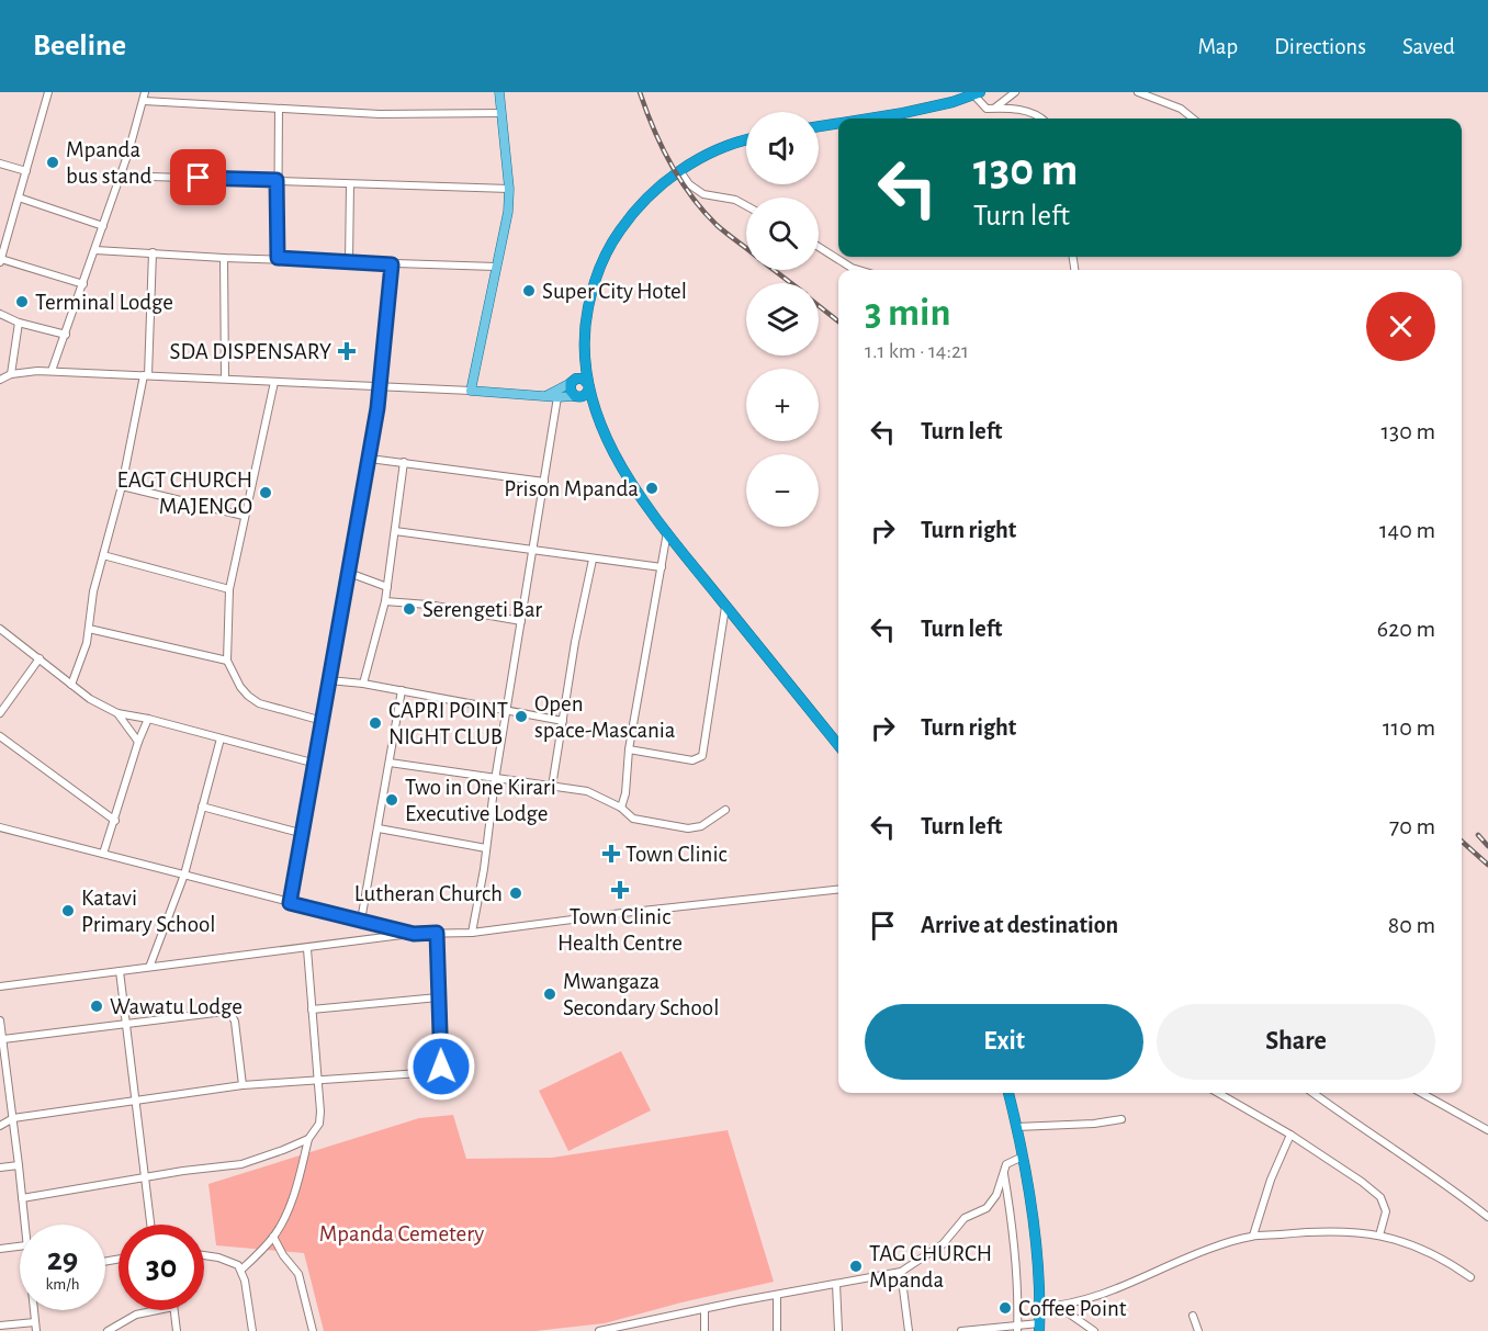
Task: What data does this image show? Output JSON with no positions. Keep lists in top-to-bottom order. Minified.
{"parks":["Mpanda Cemetery"],"places":{"other":["Mpanda bus stand","Super City Hotel","Terminal Lodge","Prison Mpanda","EAGT CHURCH MAJENGO","Serengeti Bar","Open space-Mascania","CAPRI POINT NIGHT CLUB","Two in One Kirari Executive Lodge","Lutheran Church","Katavi Primary School","Mwangaza Secondary School","Wawatu Lodge","TAG CHURCH Mpanda","Coffee Point"],"health":["SDA DISPENSARY","Town Clinic","Town Clinic Health Centre"]},"page":{"header":"Beeline","nav":["Map","Directions","Saved"],"map_buttons":["+","−"],"turn":["130 m","Turn left"],"heading":["3 min","1.1 km · 14:21"],"list":[{"name":"Turn left","value":"130 m"},{"name":"Turn right","value":"140 m"},{"name":"Turn left","value":"620 m"},{"name":"Turn right","value":"110 m"},{"name":"Turn left","value":"70 m"},{"name":"Arrive at destination","value":"80 m"}],"buttons":["Exit","Share"],"speed":"29 km/h","limit":"30"}}
